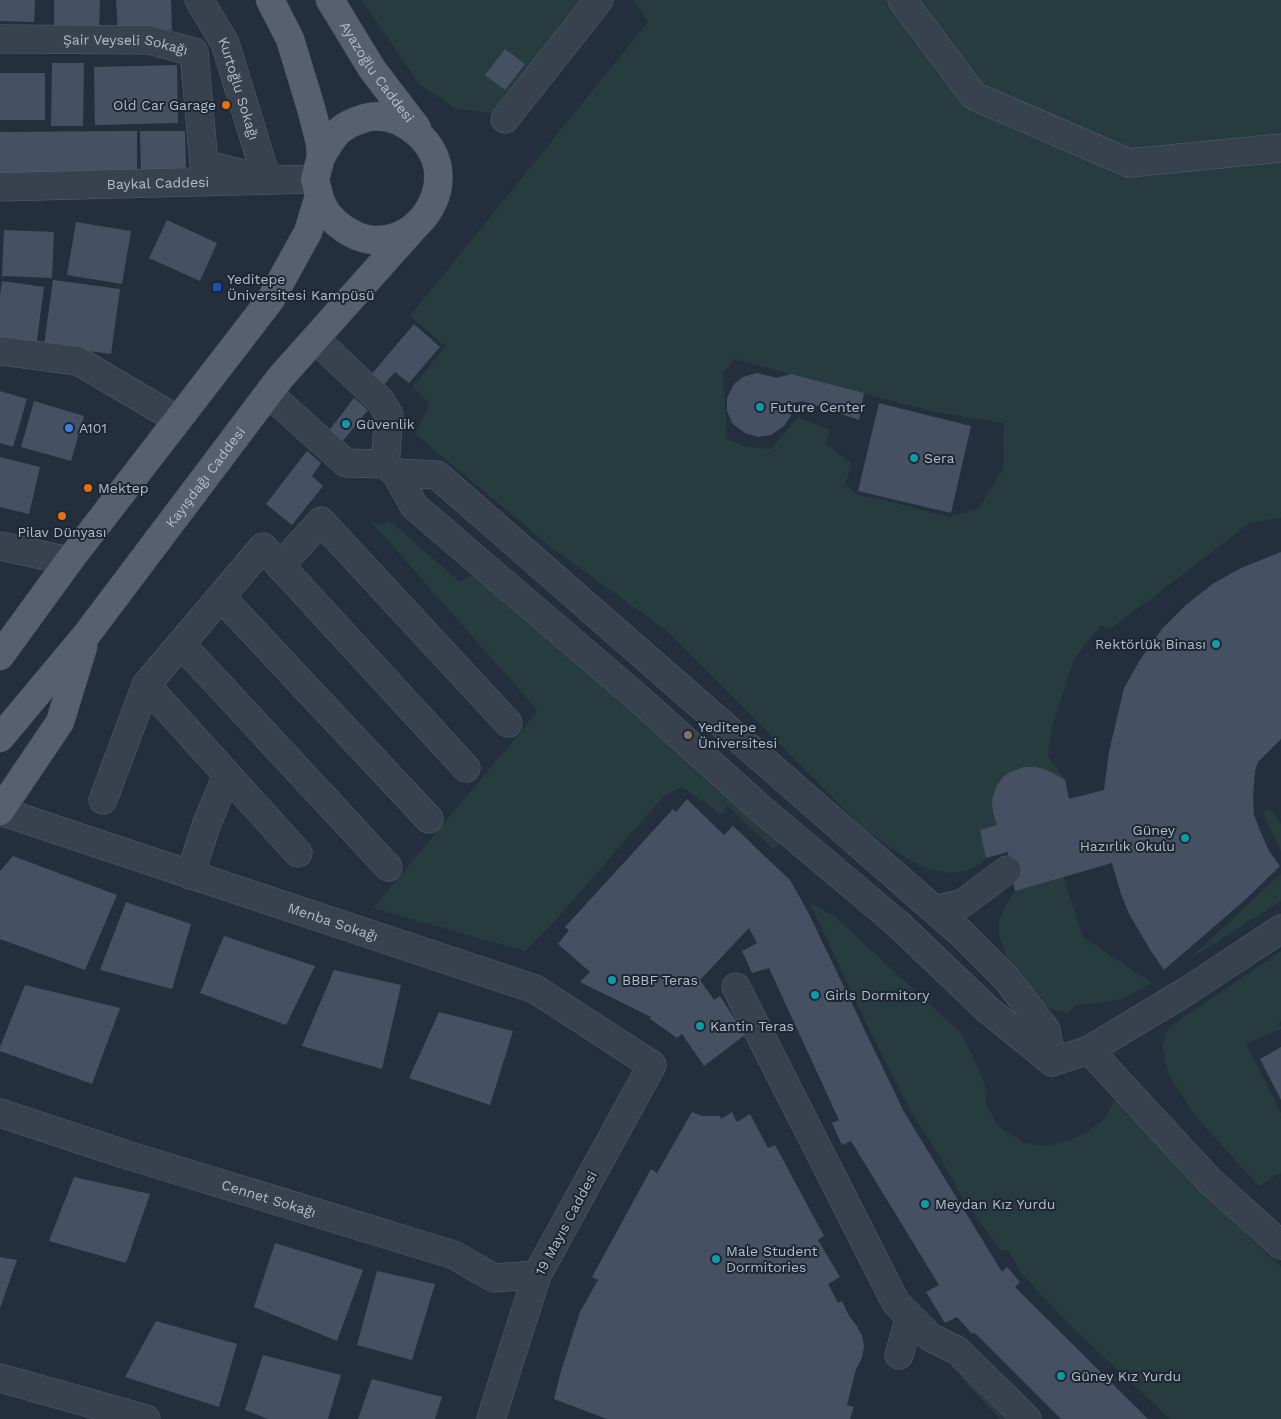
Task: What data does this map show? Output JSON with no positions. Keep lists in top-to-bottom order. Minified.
{"streets":{"main road":["Ayazoğlu Caddesi","Kayışdağı Caddesi"],"street":["Şair Veyseli Sokağı","Kurtoğlu Sokağı","Baykal Caddesi","Menba Sokağı","Cennet Sokağı","19 Mayıs Caddesi"]},"crossings":[["Şair Veyseli Sokağı","Kurtoğlu Sokağı"],["Şair Veyseli Sokağı","Baykal Caddesi"],["Ayazoğlu Caddesi","Baykal Caddesi"],["Ayazoğlu Caddesi","Kayışdağı Caddesi"],["Kurtoğlu Sokağı","Baykal Caddesi"],["Baykal Caddesi","Kayışdağı Caddesi"],["Menba Sokağı","19 Mayıs Caddesi"],["Cennet Sokağı","19 Mayıs Caddesi"]],"places":{"other":["Old Car Garage","Future Center","Güvenlik","A101","Sera","Mektep","Pilav Dünyası","Rektörlük Binası","Yeditepe Üniversitesi","Güney Hazırlık Okulu","BBBF Teras","Girls Dormitory","Kantin Teras","Meydan Kız Yurdu","Male Student Dormitories","Güney Kız Yurdu"],"transit":["Yeditepe Üniversitesi Kampüsü"]}}
